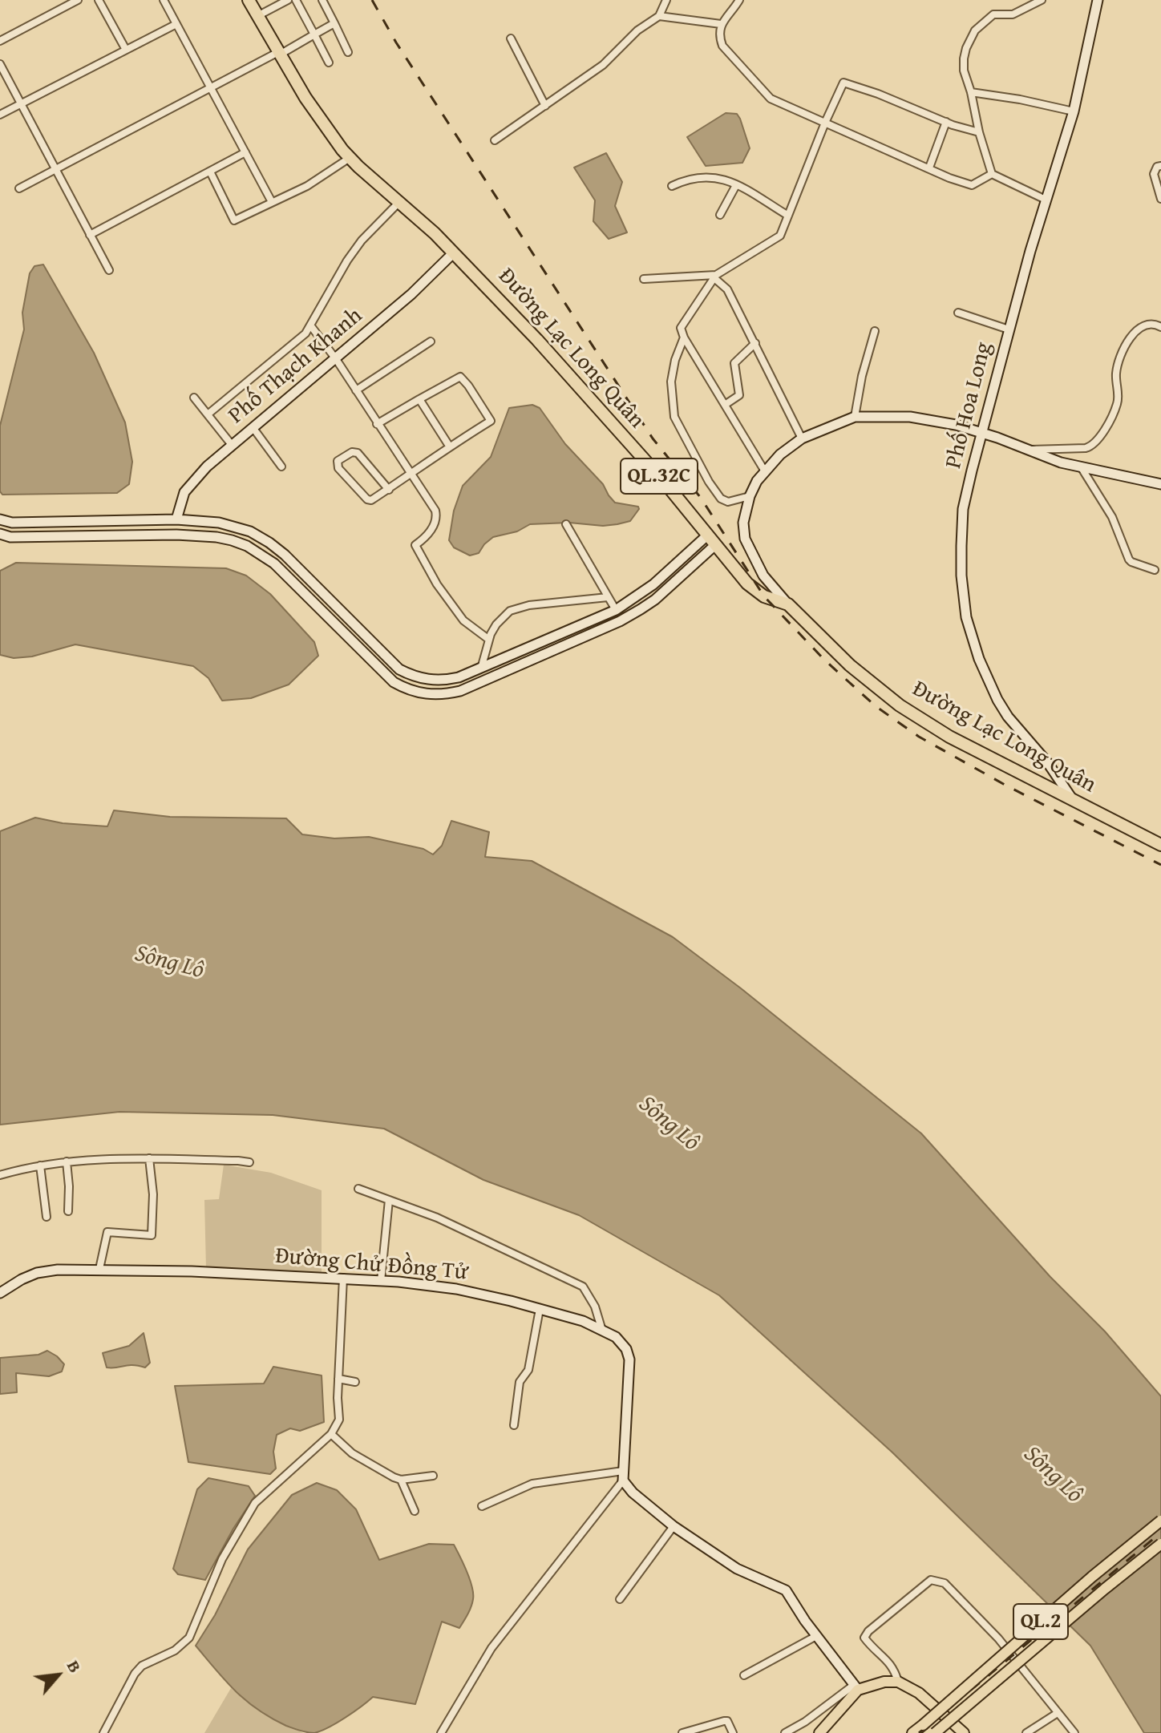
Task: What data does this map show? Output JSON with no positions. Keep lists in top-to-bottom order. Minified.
{"streets":{"highway":["Đường Lạc Long Quân","QL.32C"],"main road":["QL.2"],"street":["Phố Thạch Khanh","Phố Hoa Long","Đường Chử Đồng Tử"]},"crossings":[["Đường Lạc Long Quân","Phố Thạch Khanh"],["Đường Lạc Long Quân","Phố Hoa Long"]],"water":["Sông Lô"],"north":"top right"}
